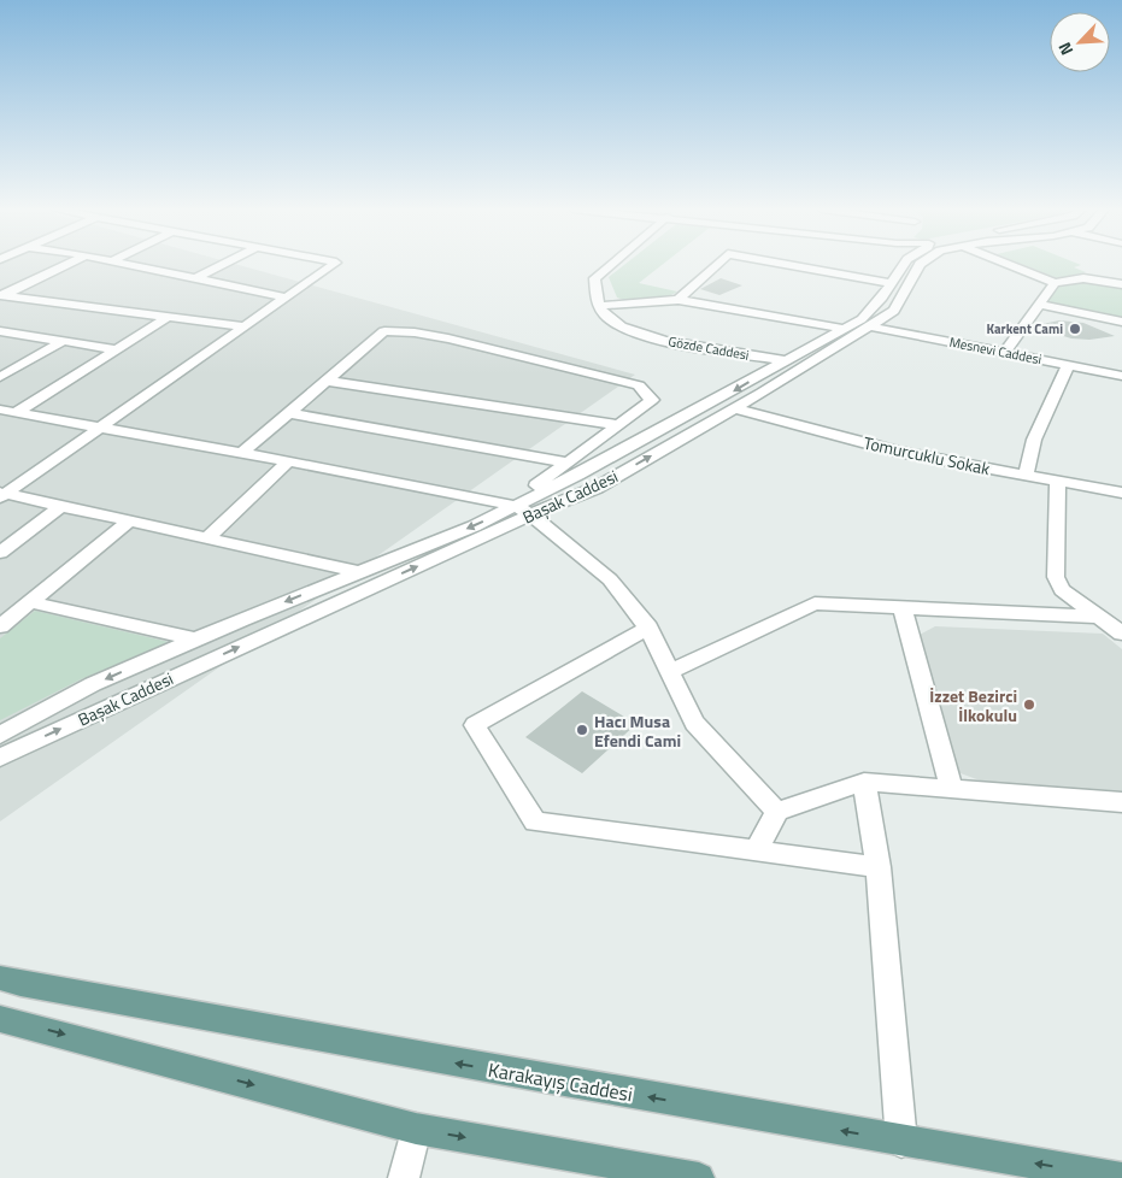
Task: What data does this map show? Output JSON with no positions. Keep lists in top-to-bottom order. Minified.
{"streets":{"main road":["Karakayış Caddesi"],"street":["Gözde Caddesi","Mesnevi Caddesi","Tomurcuklu Sokak","Başak Caddesi"]},"crossings":[["Gözde Caddesi","Başak Caddesi"],["Mesnevi Caddesi","Başak Caddesi"],["Tomurcuklu Sokak","Başak Caddesi"]],"places":["Karkent Cami","İzzet Bezirci İlkokulu","Hacı Musa Efendi Cami"],"north":"bottom left"}
